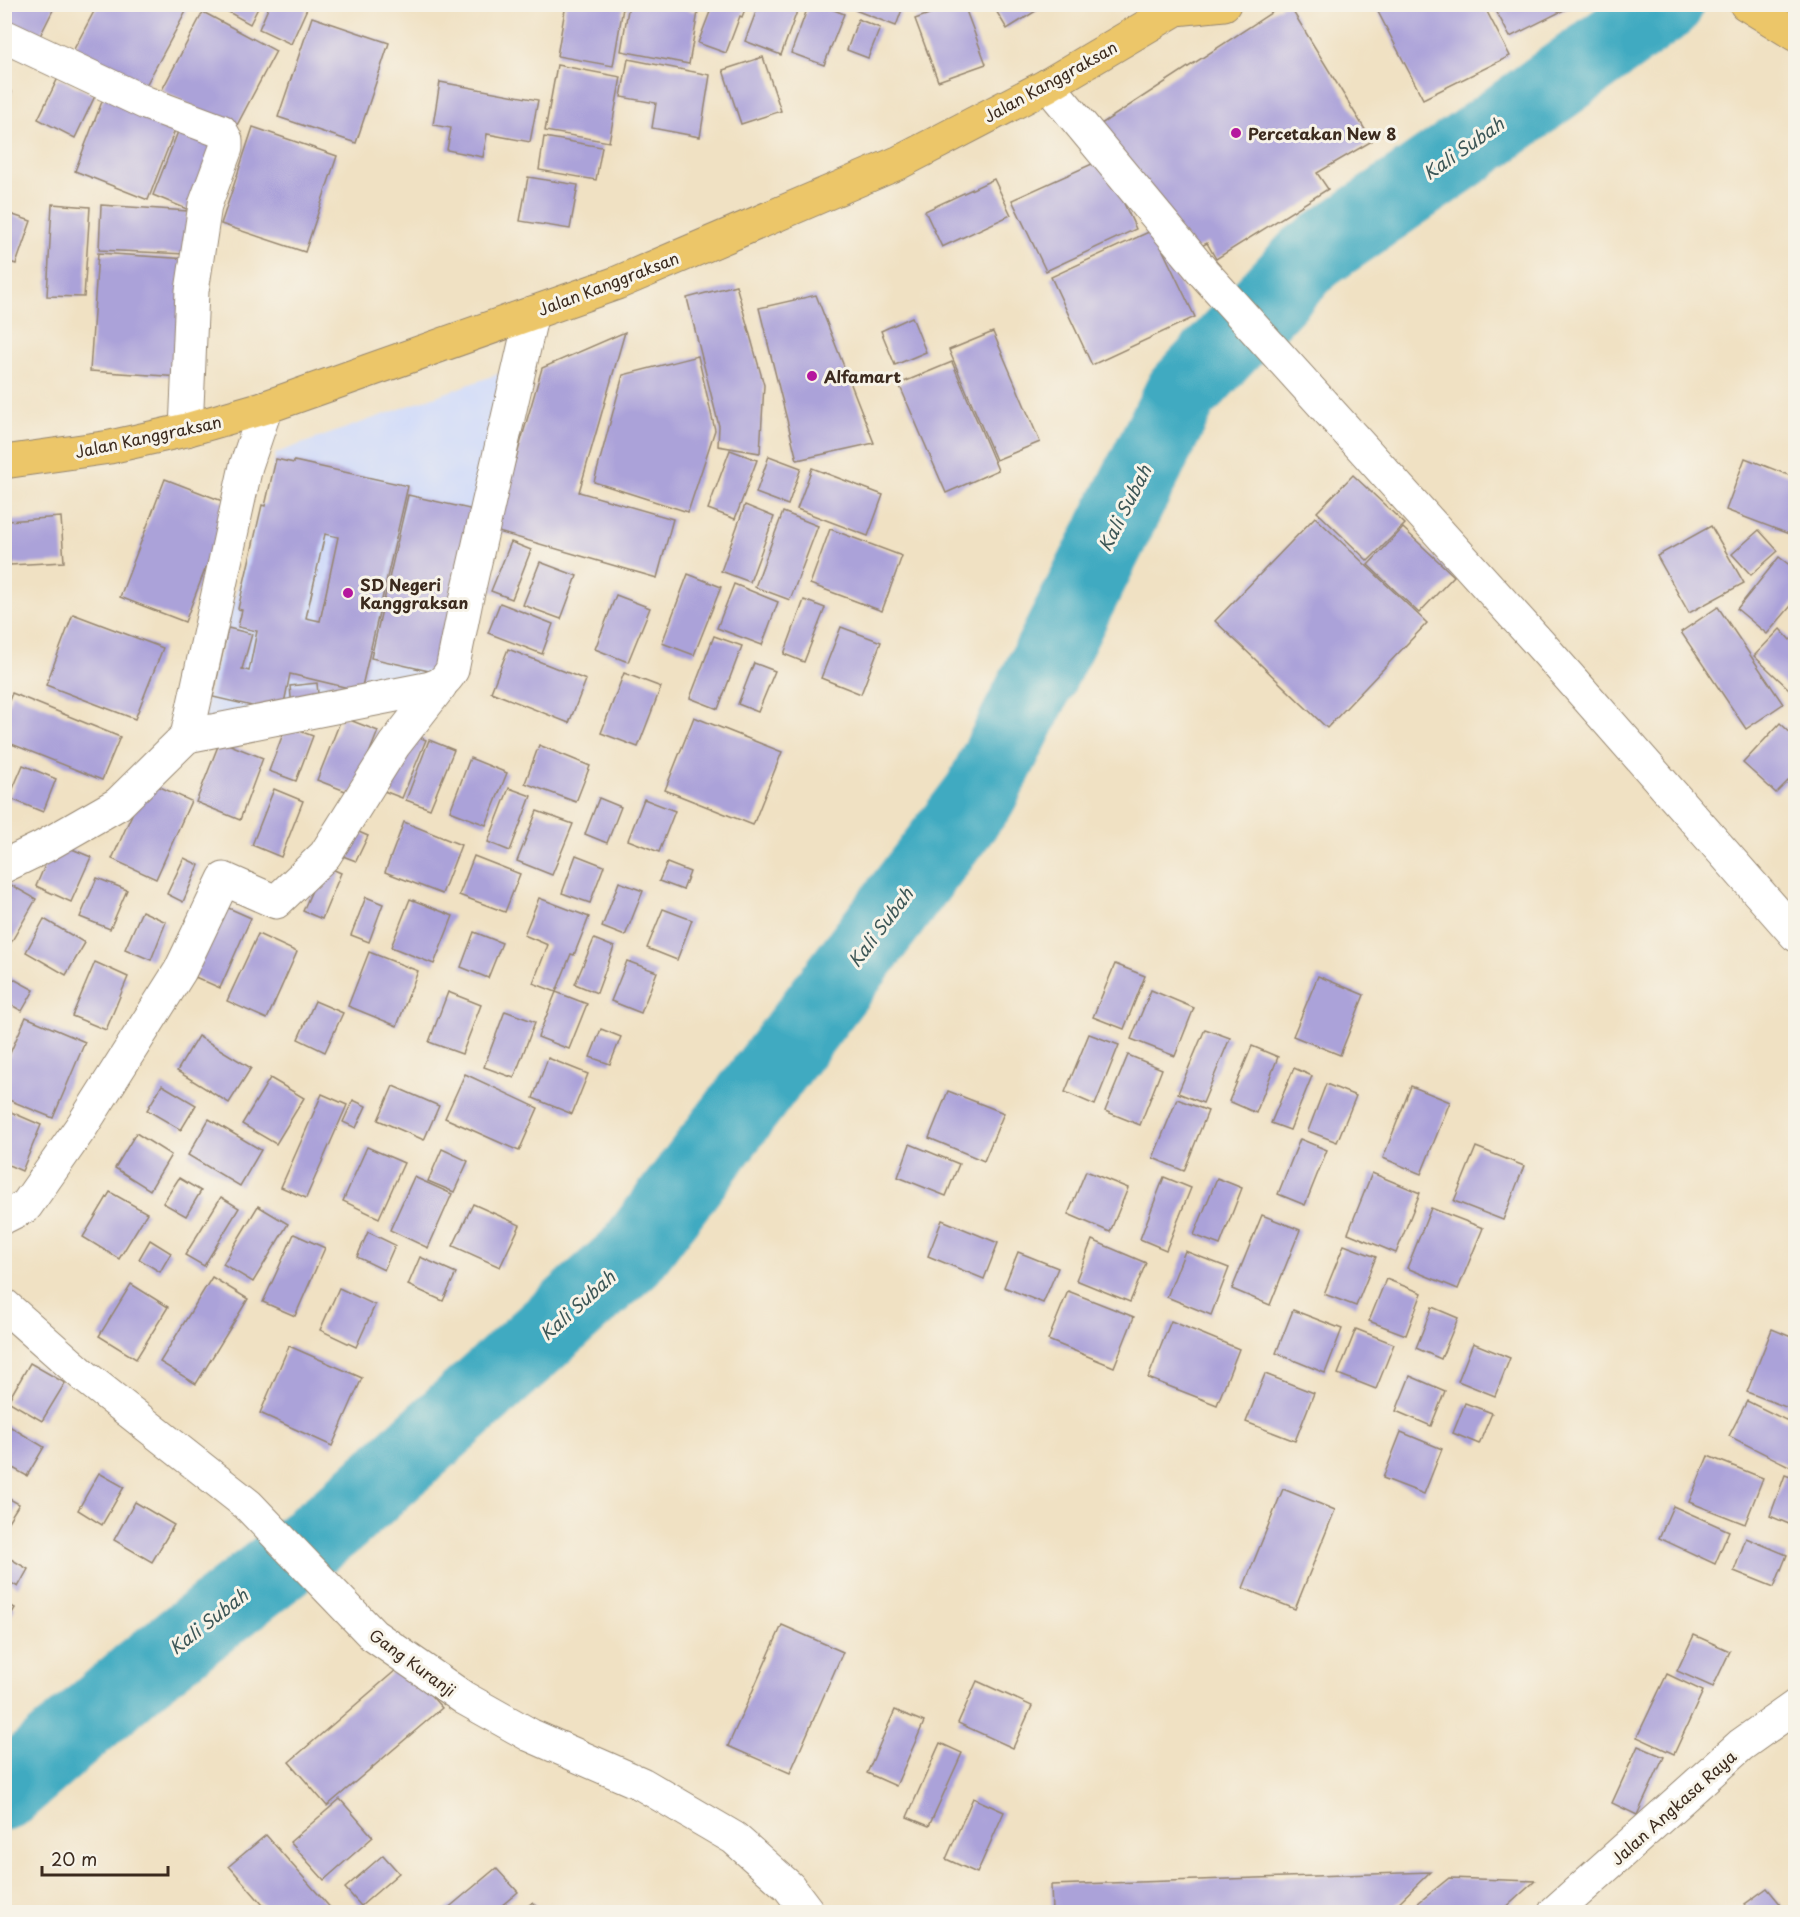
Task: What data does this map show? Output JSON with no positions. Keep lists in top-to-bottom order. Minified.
{"streets":{"highway":["Jalan Kanggraksan"],"street":["Gang Kuranji","Jalan Angkasa Raya"]},"water":["Kali Subah"],"places":["Percetakan New 8","Alfamart","SD Negeri Kanggraksan"],"scale_bar":"20 m"}
